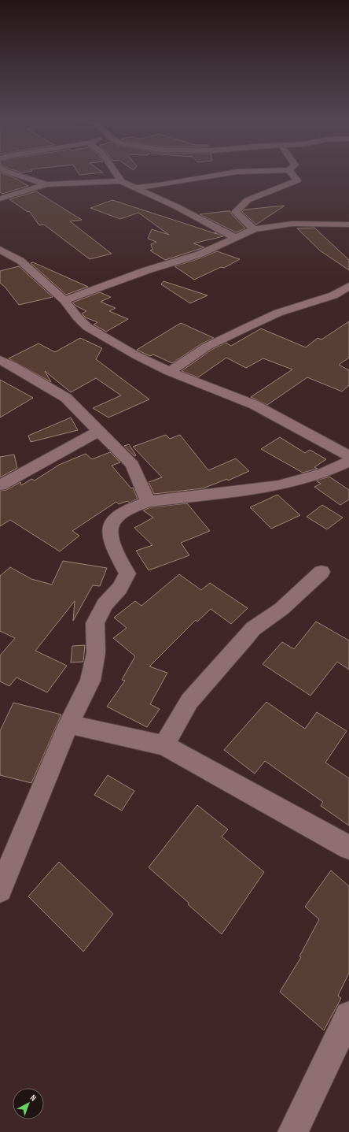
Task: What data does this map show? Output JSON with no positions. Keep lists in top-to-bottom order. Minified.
{"north":"top right"}
